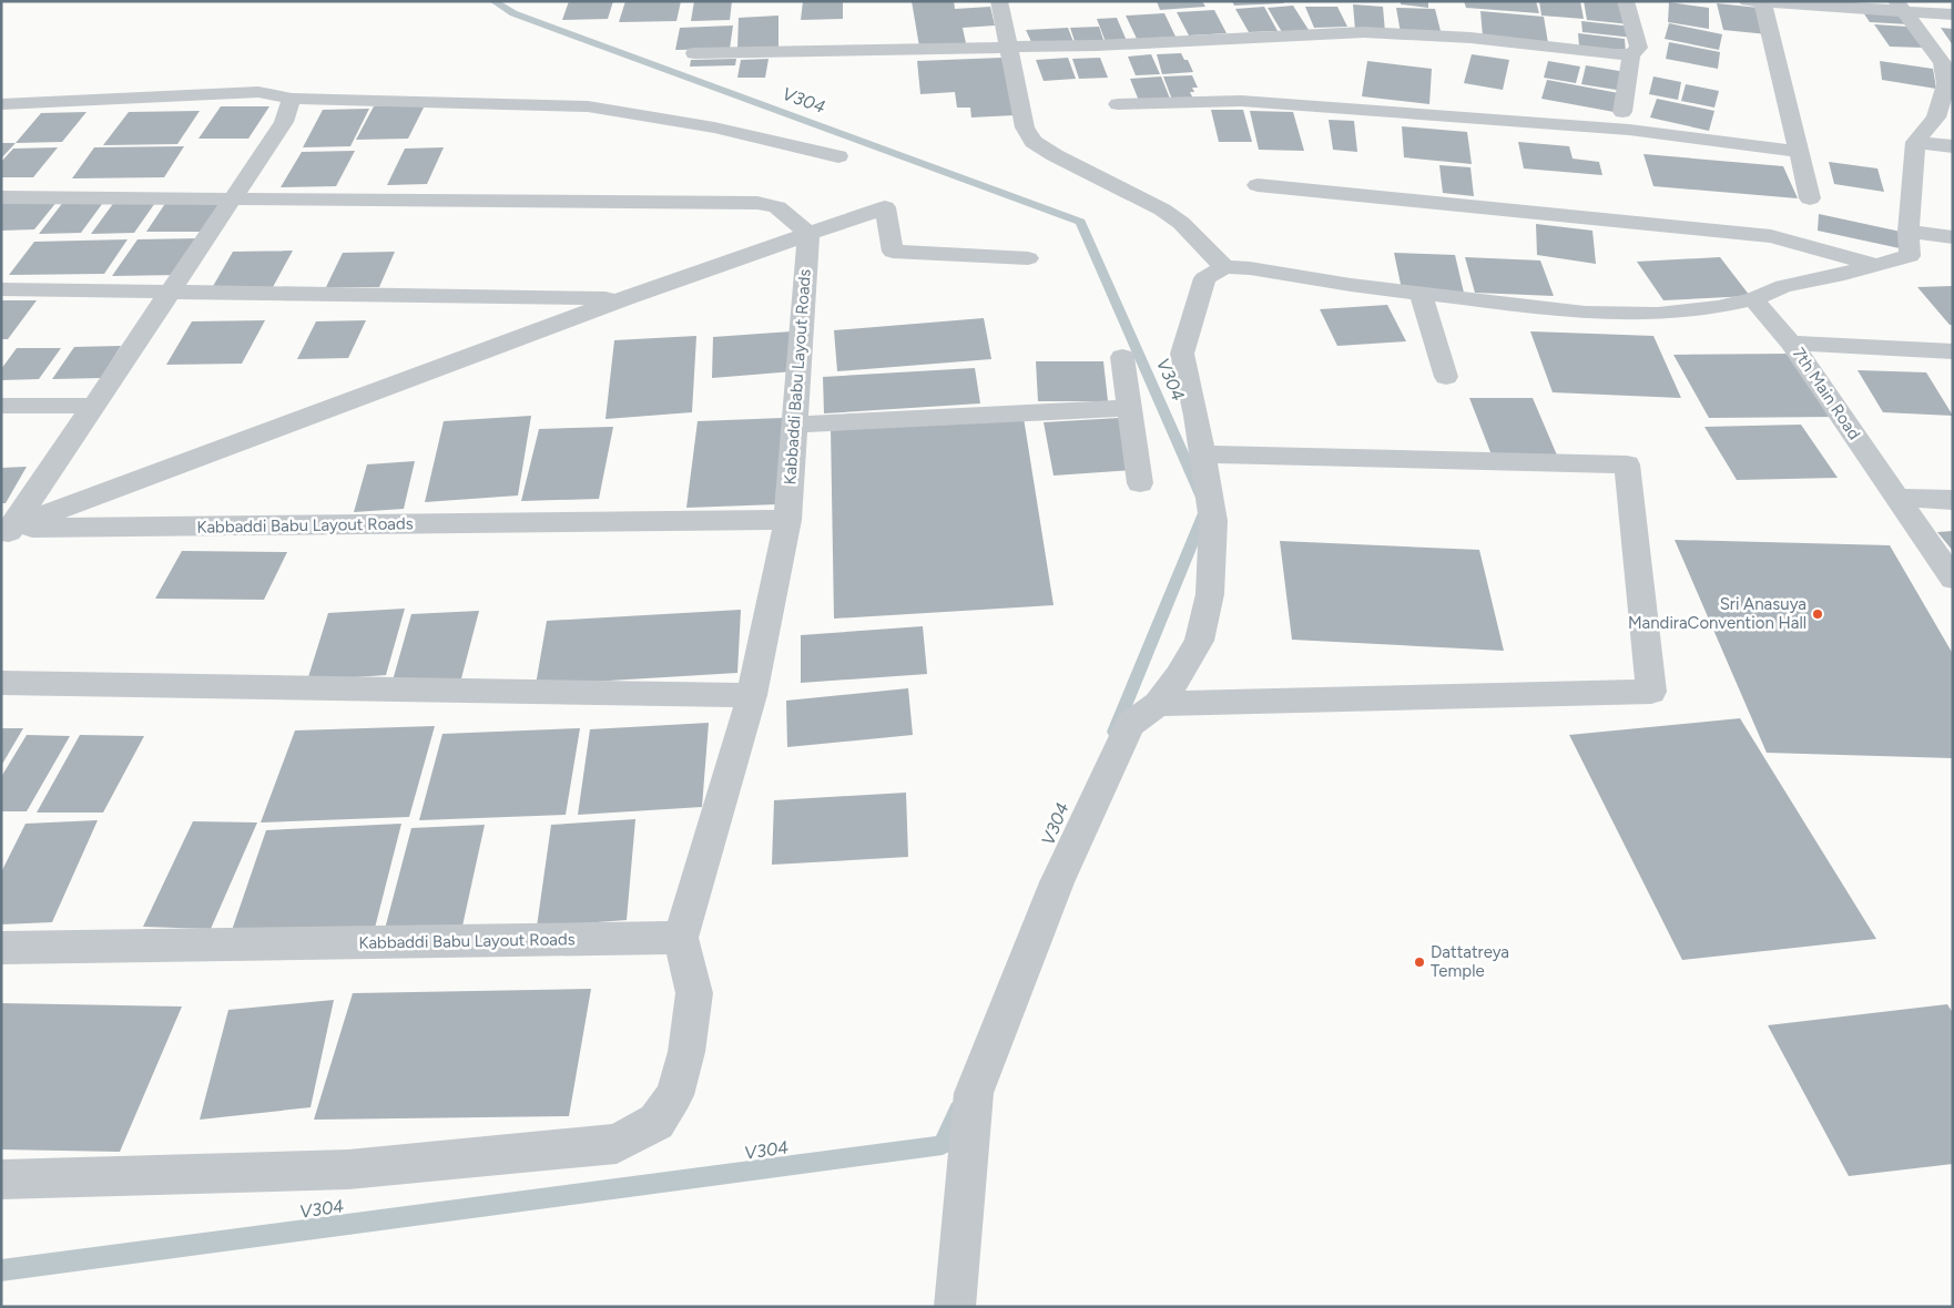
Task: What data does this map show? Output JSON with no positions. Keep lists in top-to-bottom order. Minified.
{"streets":{"street":["Kabbaddi Babu Layout Roads","7th Main Road"]},"water":["V304"],"places":["Sri Anasuya MandiraConvention Hall","Dattatreya Temple"]}
